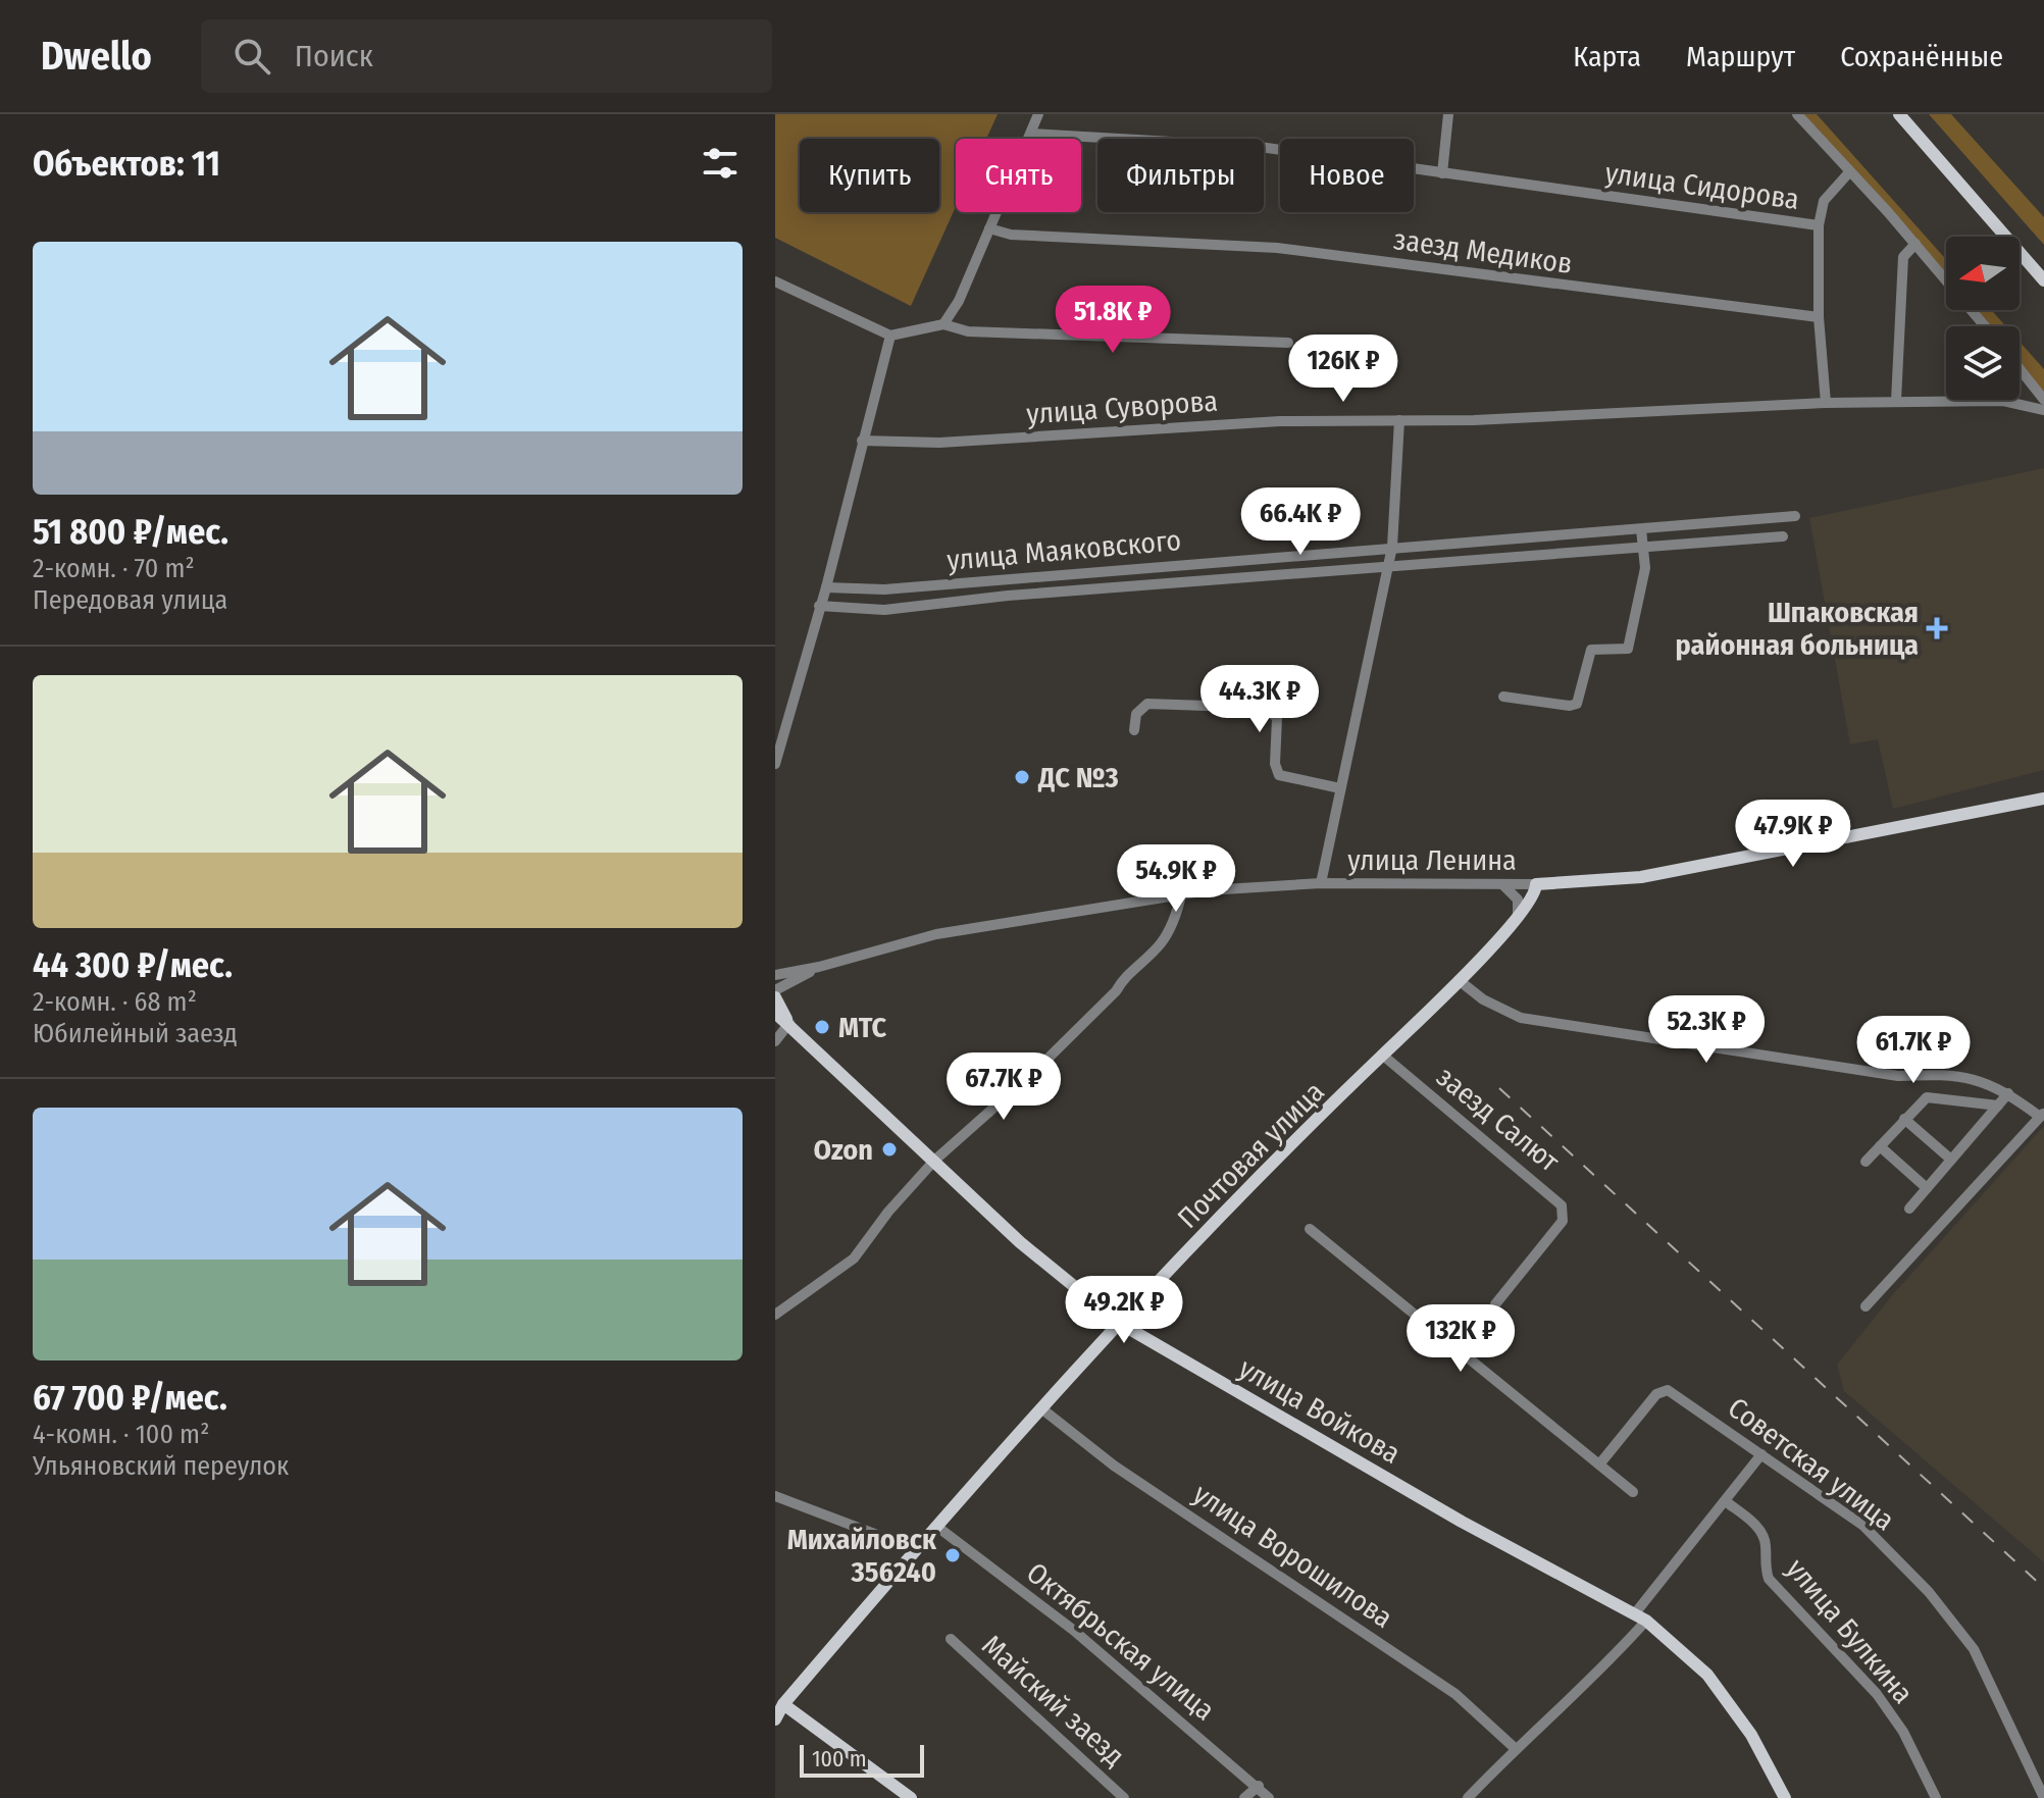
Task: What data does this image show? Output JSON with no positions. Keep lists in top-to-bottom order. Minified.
{"streets":{"main road":["улица Ленина","Почтовая улица","улица Войкова"],"street":["улица Сидорова","заезд Медиков","улица Суворова","улица Маяковского","заезд Салют","Советская улица","улица Ворошилова","улица Булкина","Октябрьская улица","Майский заезд"]},"crossings":[["улица Ленина","Почтовая улица"],["заезд Салют","Почтовая улица"],["Почтовая улица","улица Войкова"],["Почтовая улица","улица Ворошилова"],["Почтовая улица","Октябрьская улица"]],"places":{"health":["Шпаковская районная больница"],"other":["ДС №3","МТС","Ozon","Михайловск 356240"]},"scale_bar":"100 m","north":"left","page":{"header":"Dwello","search":"Поиск","nav":["Карта","Маршрут","Сохранённые"],"heading":"Объектов: 11","chip":["Купить","Снять","Фильтры","Новое"],"list":[{"name":"51 800 ₽/мес.","note":"2-комн. · 70 m² · Передовая улица"},{"name":"44 300 ₽/мес.","note":"2-комн. · 68 m² · Юбилейный заезд"},{"name":"67 700 ₽/мес.","note":"4-комн. · 100 m² · Ульяновский переулок"}],"price":["51.8K ₽","126K ₽","66.4K ₽","44.3K ₽","47.9K ₽","54.9K ₽","52.3K ₽","61.7K ₽","67.7K ₽","49.2K ₽","132K ₽"],"scale":"100 m"}}
